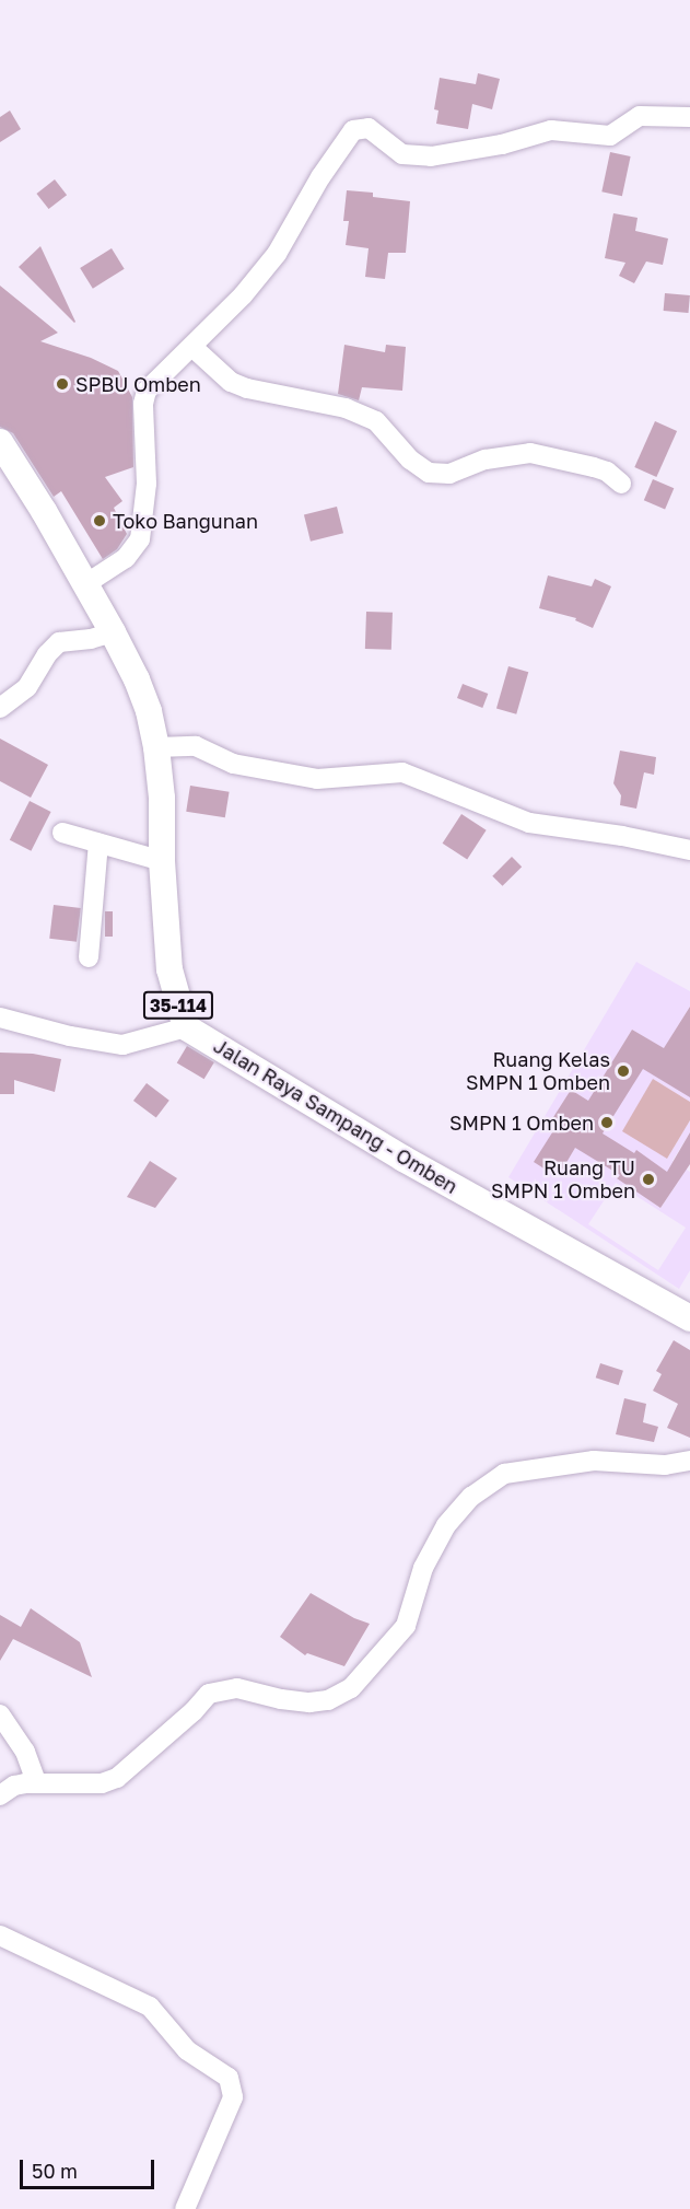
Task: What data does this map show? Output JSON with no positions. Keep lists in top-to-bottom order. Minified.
{"streets":{"main road":["35-114","Jalan Raya Sampang - Omben"]},"crossings":[["35-114","Jalan Raya Sampang - Omben"]],"places":["SPBU Omben","Toko Bangunan","Ruang Kelas SMPN 1 Omben","SMPN 1 Omben","Ruang TU SMPN 1 Omben"],"scale_bar":"50 m"}
